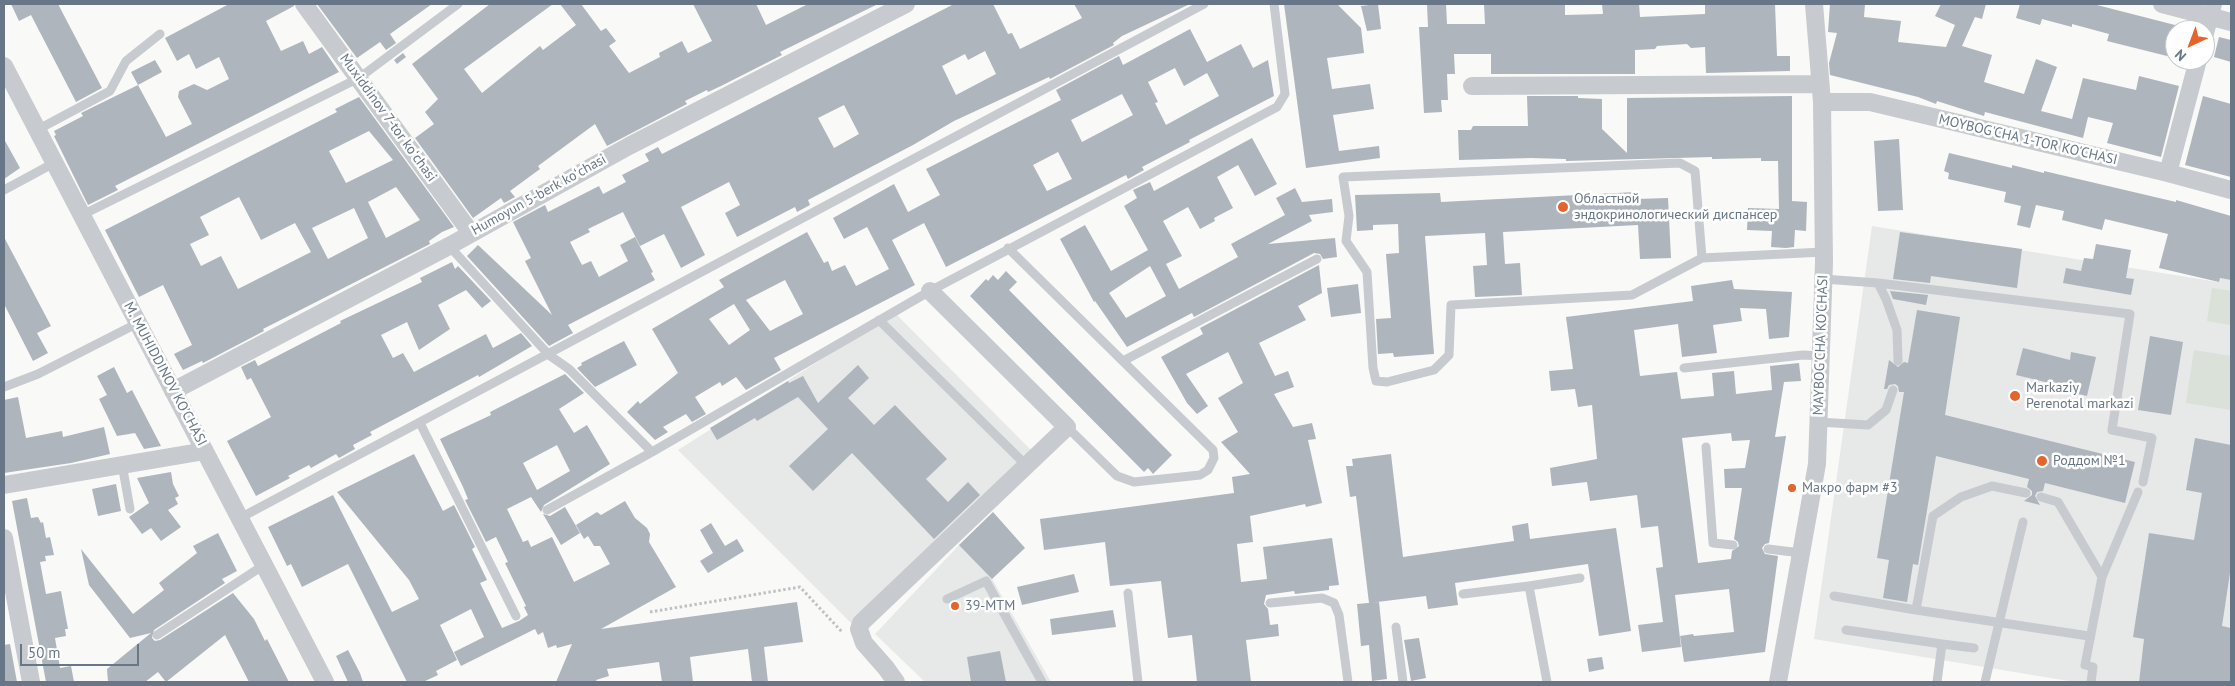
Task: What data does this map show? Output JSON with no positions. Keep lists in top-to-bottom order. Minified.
{"streets":{"street":["Muxiddinov 7-tor koʻchasi","MOYBOG'CHA 1-TOR KO'CHASI","Humoyun 5-berk koʻchasi","MAYBOG'CHA KO'CHASI","M. MUHIDDINOV KO'CHASI"]},"crossings":[["Muxiddinov 7-tor koʻchasi","Humoyun 5-berk koʻchasi"],["MOYBOG'CHA 1-TOR KO'CHASI","MAYBOG'CHA KO'CHASI"],["Humoyun 5-berk koʻchasi","M. MUHIDDINOV KO'CHASI"]],"places":["Областной эндокринологический диспансер","Markaziy Perenotal markazi","Роддом №1","Макро фарм #3","39-MTM"],"scale_bar":"50 m","north":"bottom left"}
